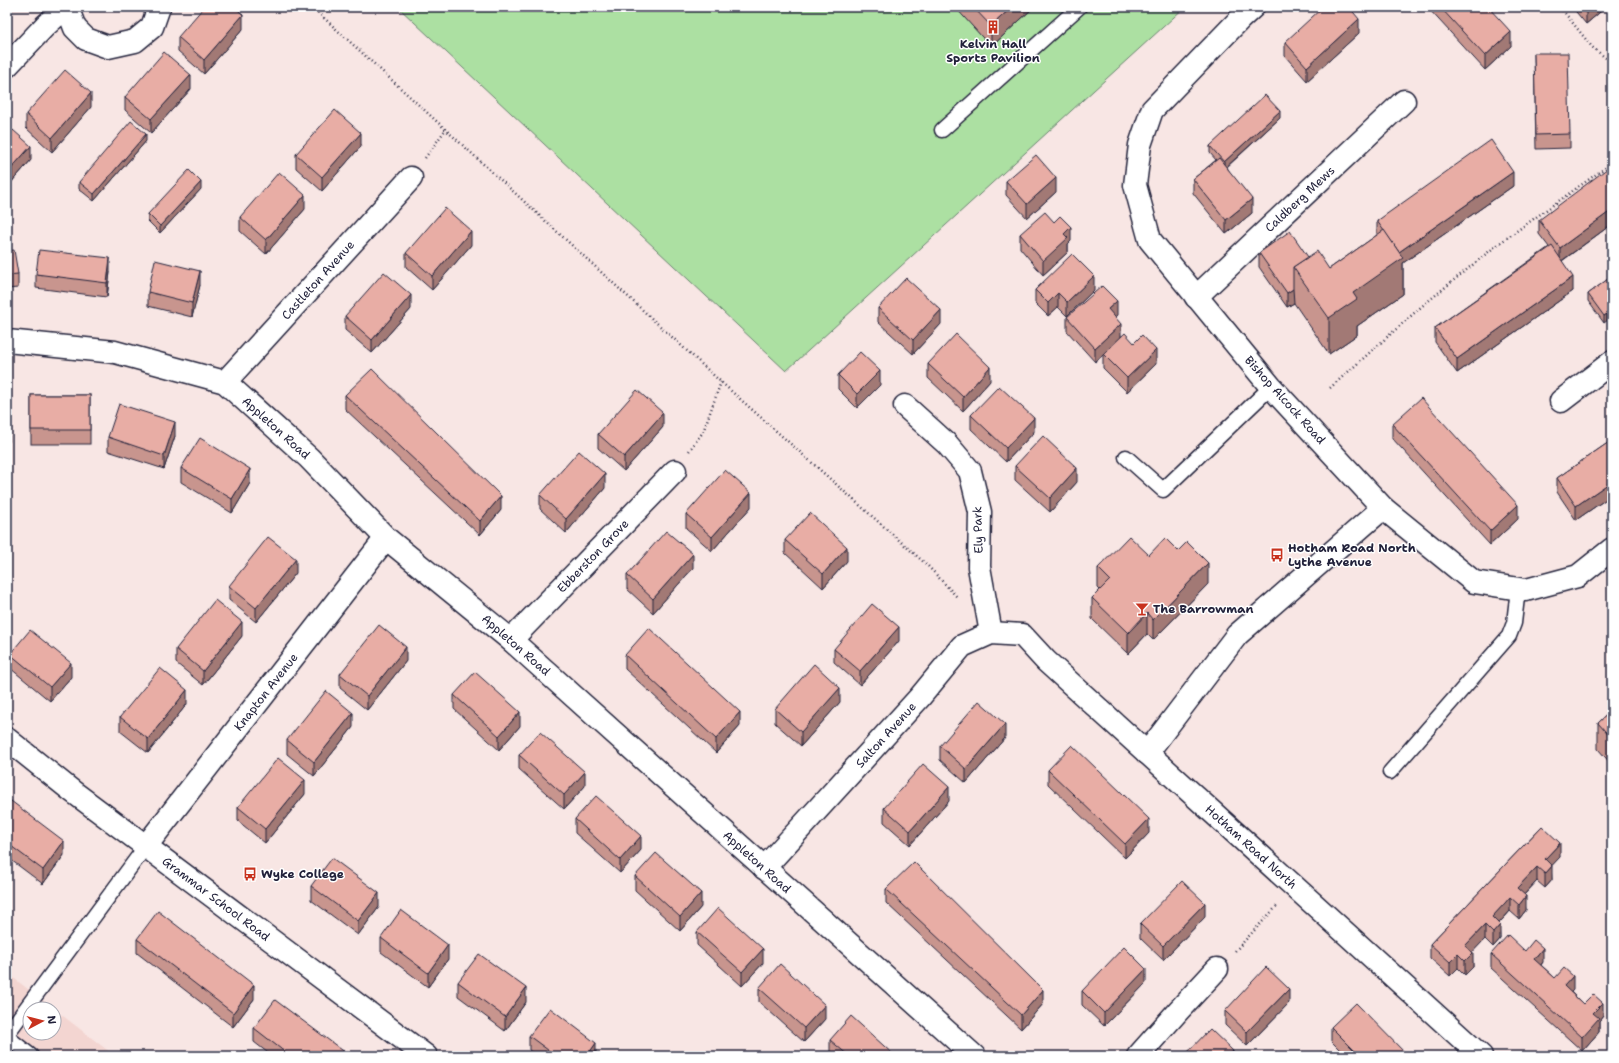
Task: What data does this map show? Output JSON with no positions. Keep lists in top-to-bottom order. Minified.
{"streets":{"street":["Caldberg Mews","Castleton Avenue","Bishop Alcock Road","Appleton Road","Ely Park","Ebberston Grove","Knapton Avenue","Salton Avenue","Hotham Road North","Grammar School Road"]},"crossings":[["Caldberg Mews","Bishop Alcock Road"],["Castleton Avenue","Appleton Road"],["Appleton Road","Ebberston Grove"],["Appleton Road","Knapton Avenue"],["Appleton Road","Salton Avenue"],["Ely Park","Salton Avenue"],["Knapton Avenue","Grammar School Road"],["Salton Avenue","Hotham Road North"]],"places":{"building":["Kelvin Hall Sports Pavilion"],"bus stop":["Hotham Road North Lythe Avenue","Wyke College"],"bar":["The Barrowman"]},"north":"right"}
